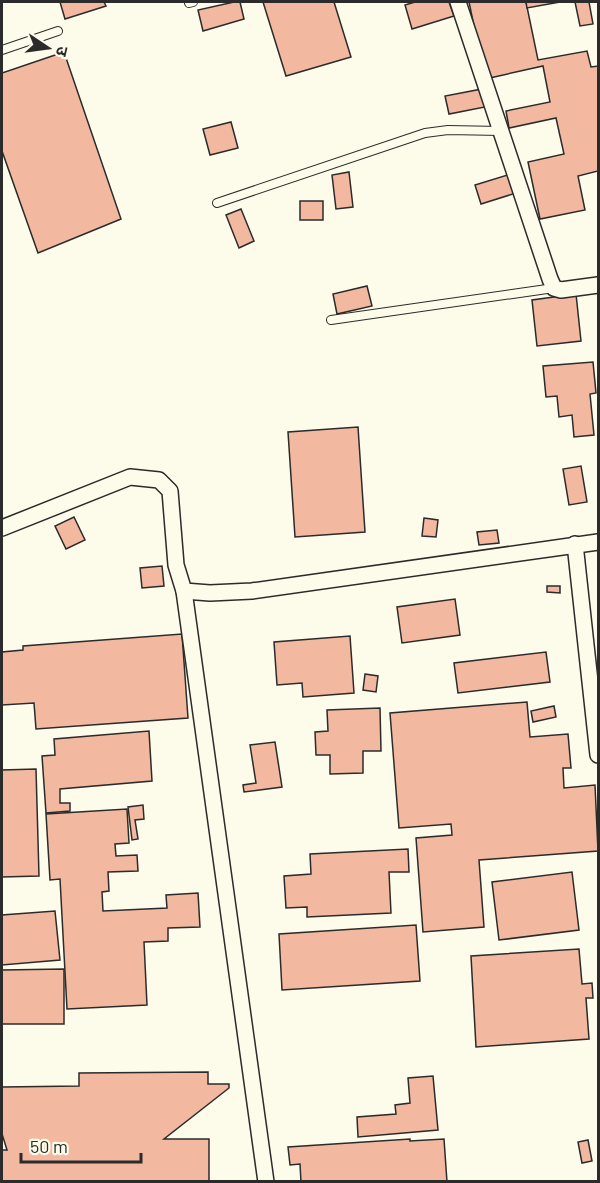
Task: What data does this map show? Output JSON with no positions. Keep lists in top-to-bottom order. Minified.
{"scale_bar":"50 m","north":"right"}
